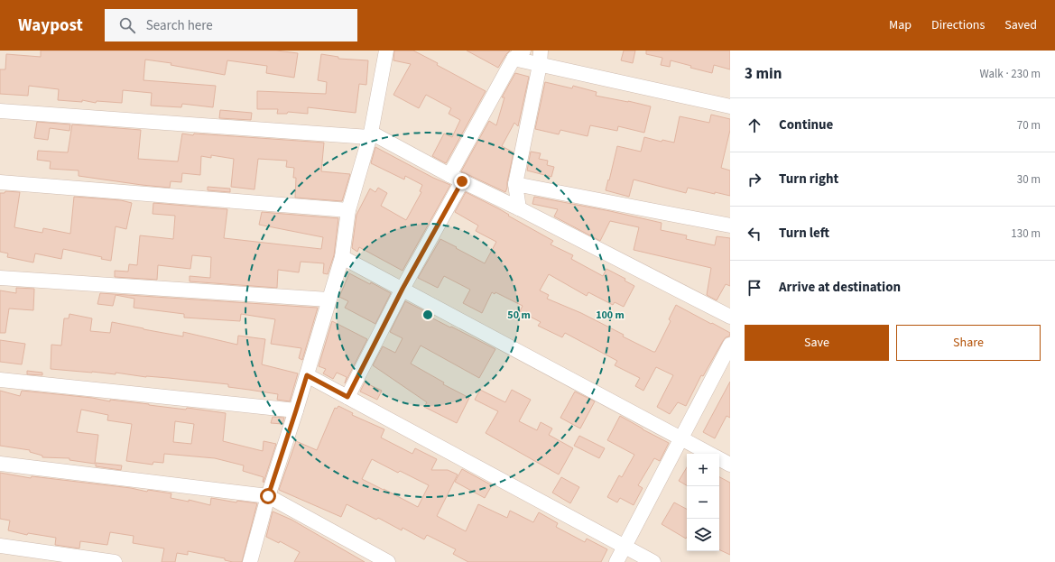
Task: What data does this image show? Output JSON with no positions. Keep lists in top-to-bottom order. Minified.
{"page":{"header":"Waypost","search":"Search here","nav":["Map","Directions","Saved"],"heading":["3 min","Walk · 230 m"],"list":[["Continue","70 m"],["Turn right","30 m"],["Turn left","130 m"],"Arrive at destination"],"buttons":["Save","Share"],"map_buttons":["+","−"]},"rings":["50 m","100 m"]}
